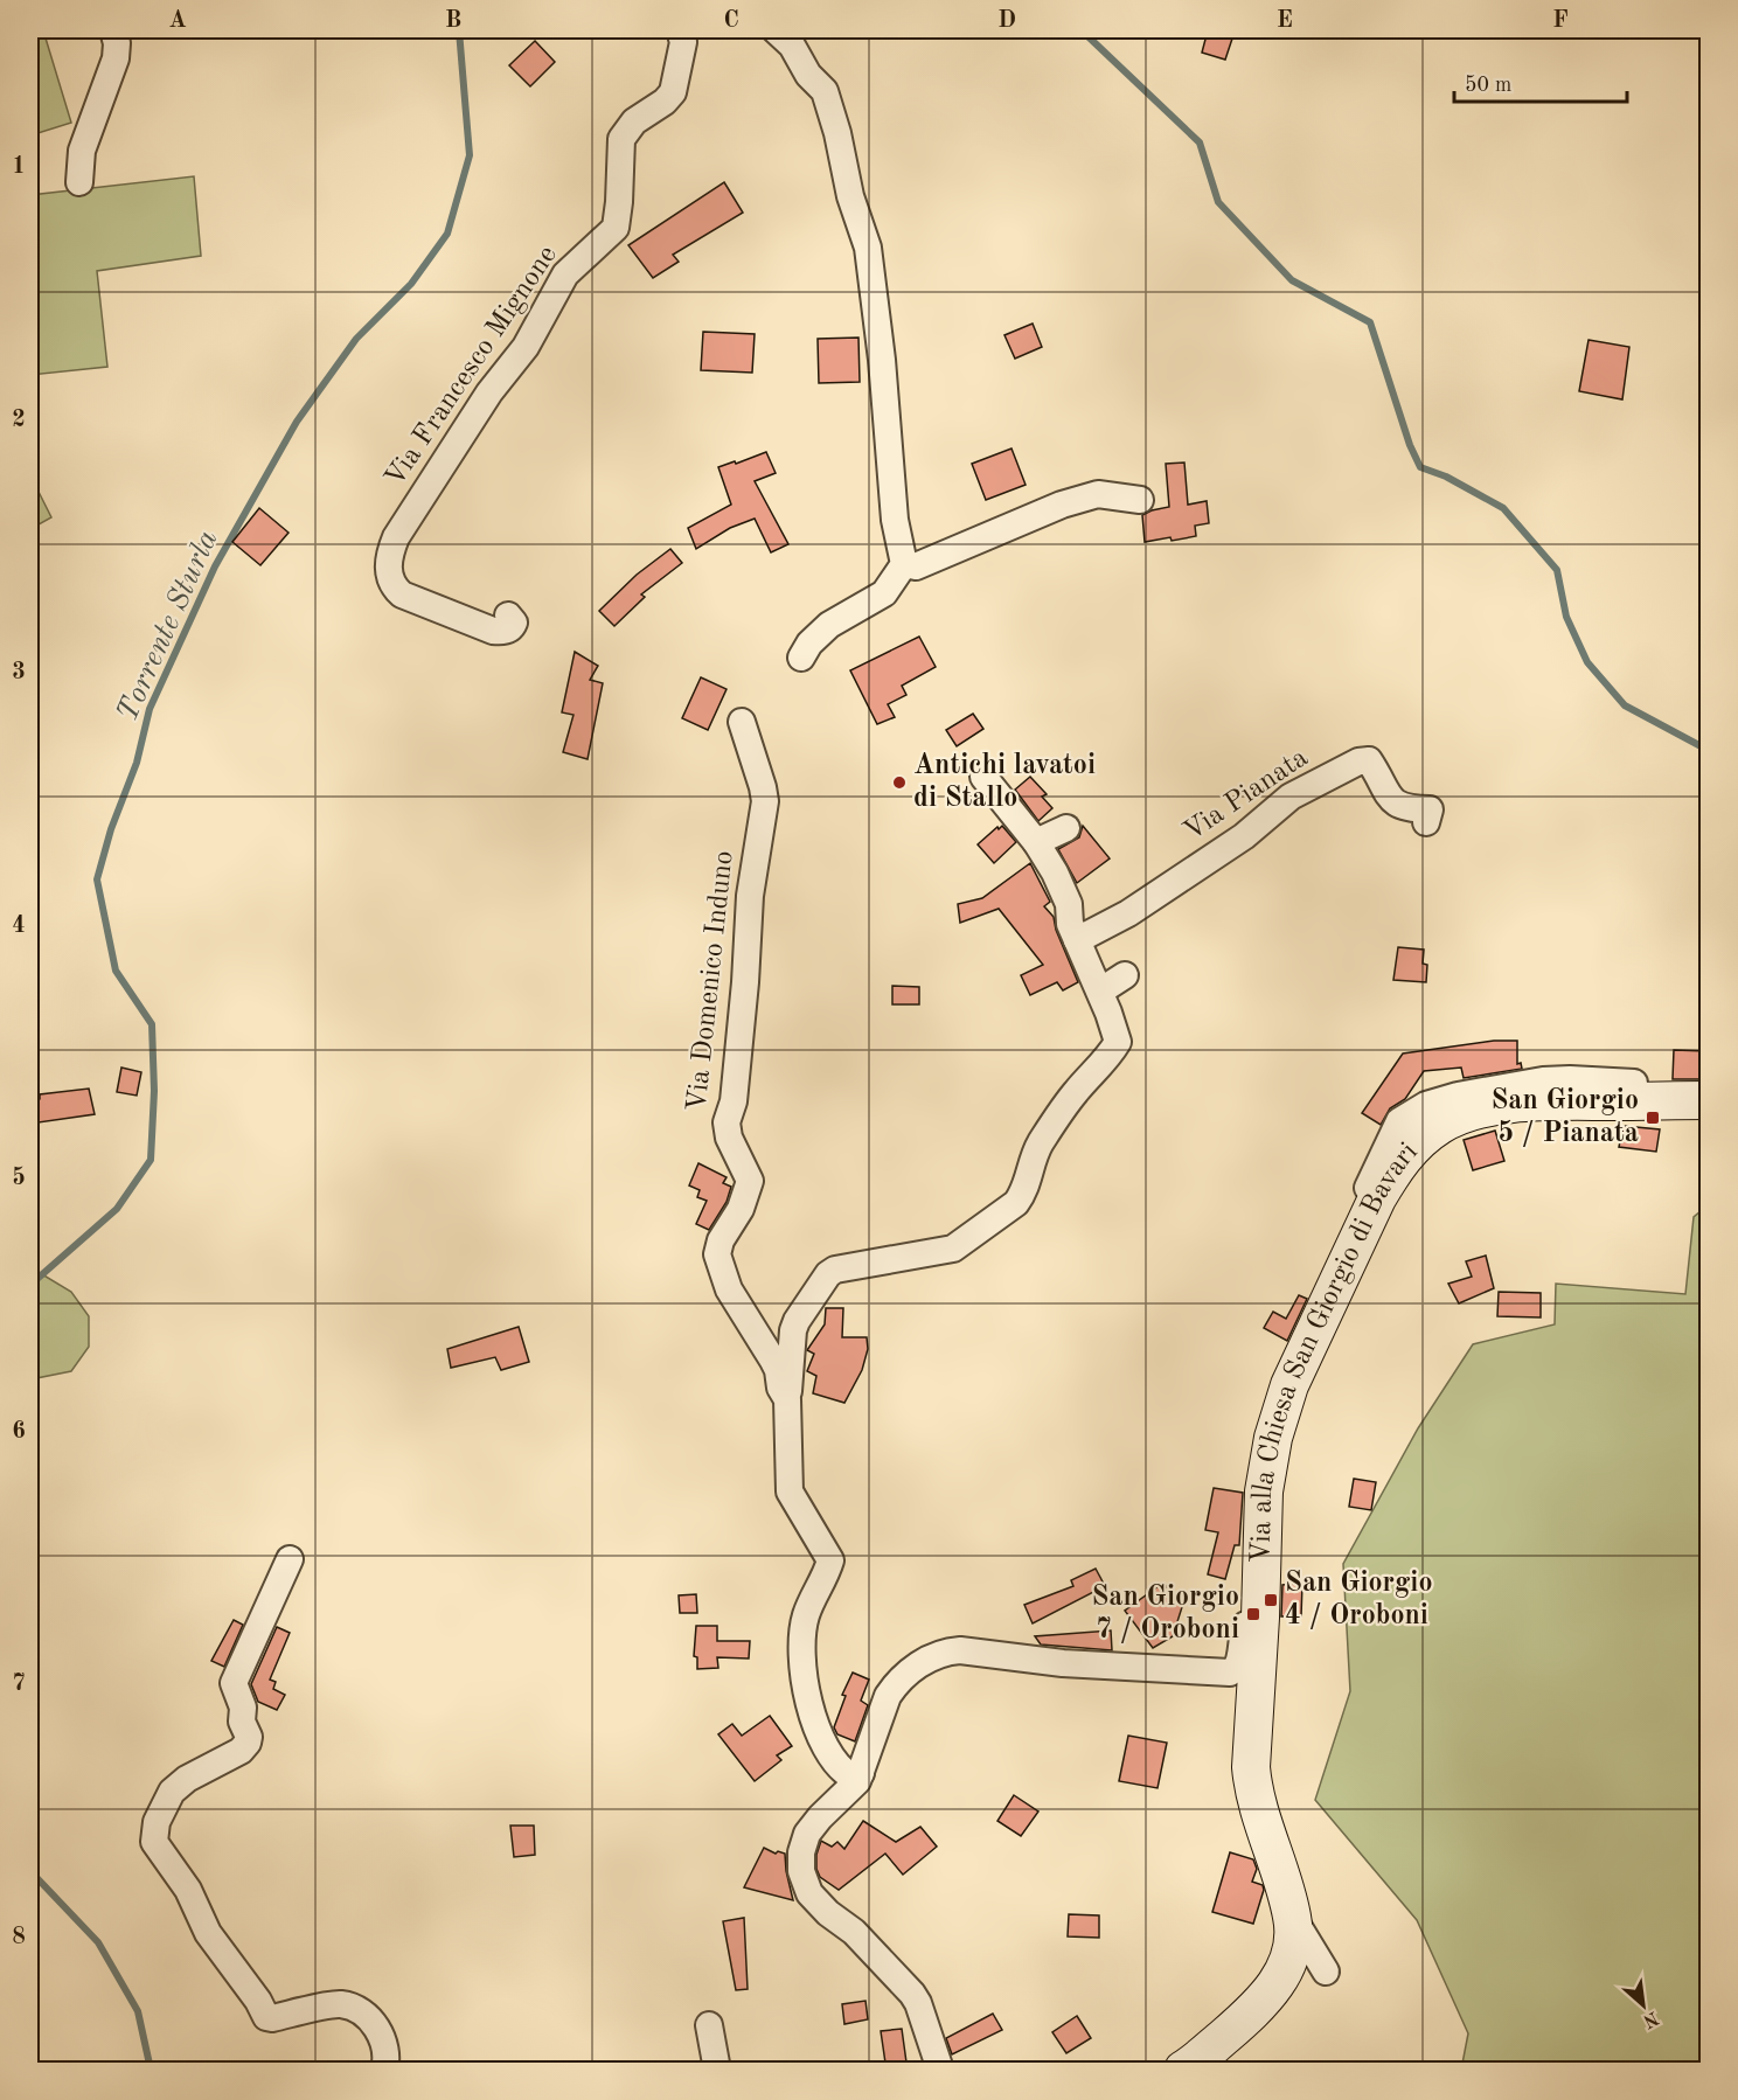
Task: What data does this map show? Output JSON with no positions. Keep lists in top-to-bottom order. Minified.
{"streets":{"street":["Via Francesco Mignone","Via Pianata","Via Domenico Induno","Via alla Chiesa San Giorgio di Bavari"]},"water":["Torrente Sturla"],"places":{"other":["Antichi lavatoi di Stallo"],"transit":["San Giorgio 5 / Pianata","San Giorgio 4 / Oroboni","San Giorgio 7 / Oroboni"]},"scale_bar":"50 m","north":"bottom right","grid":{"columns":["A","B","C","D","E","F"],"rows":["1","2","3","4","5","6","7","8"]}}
